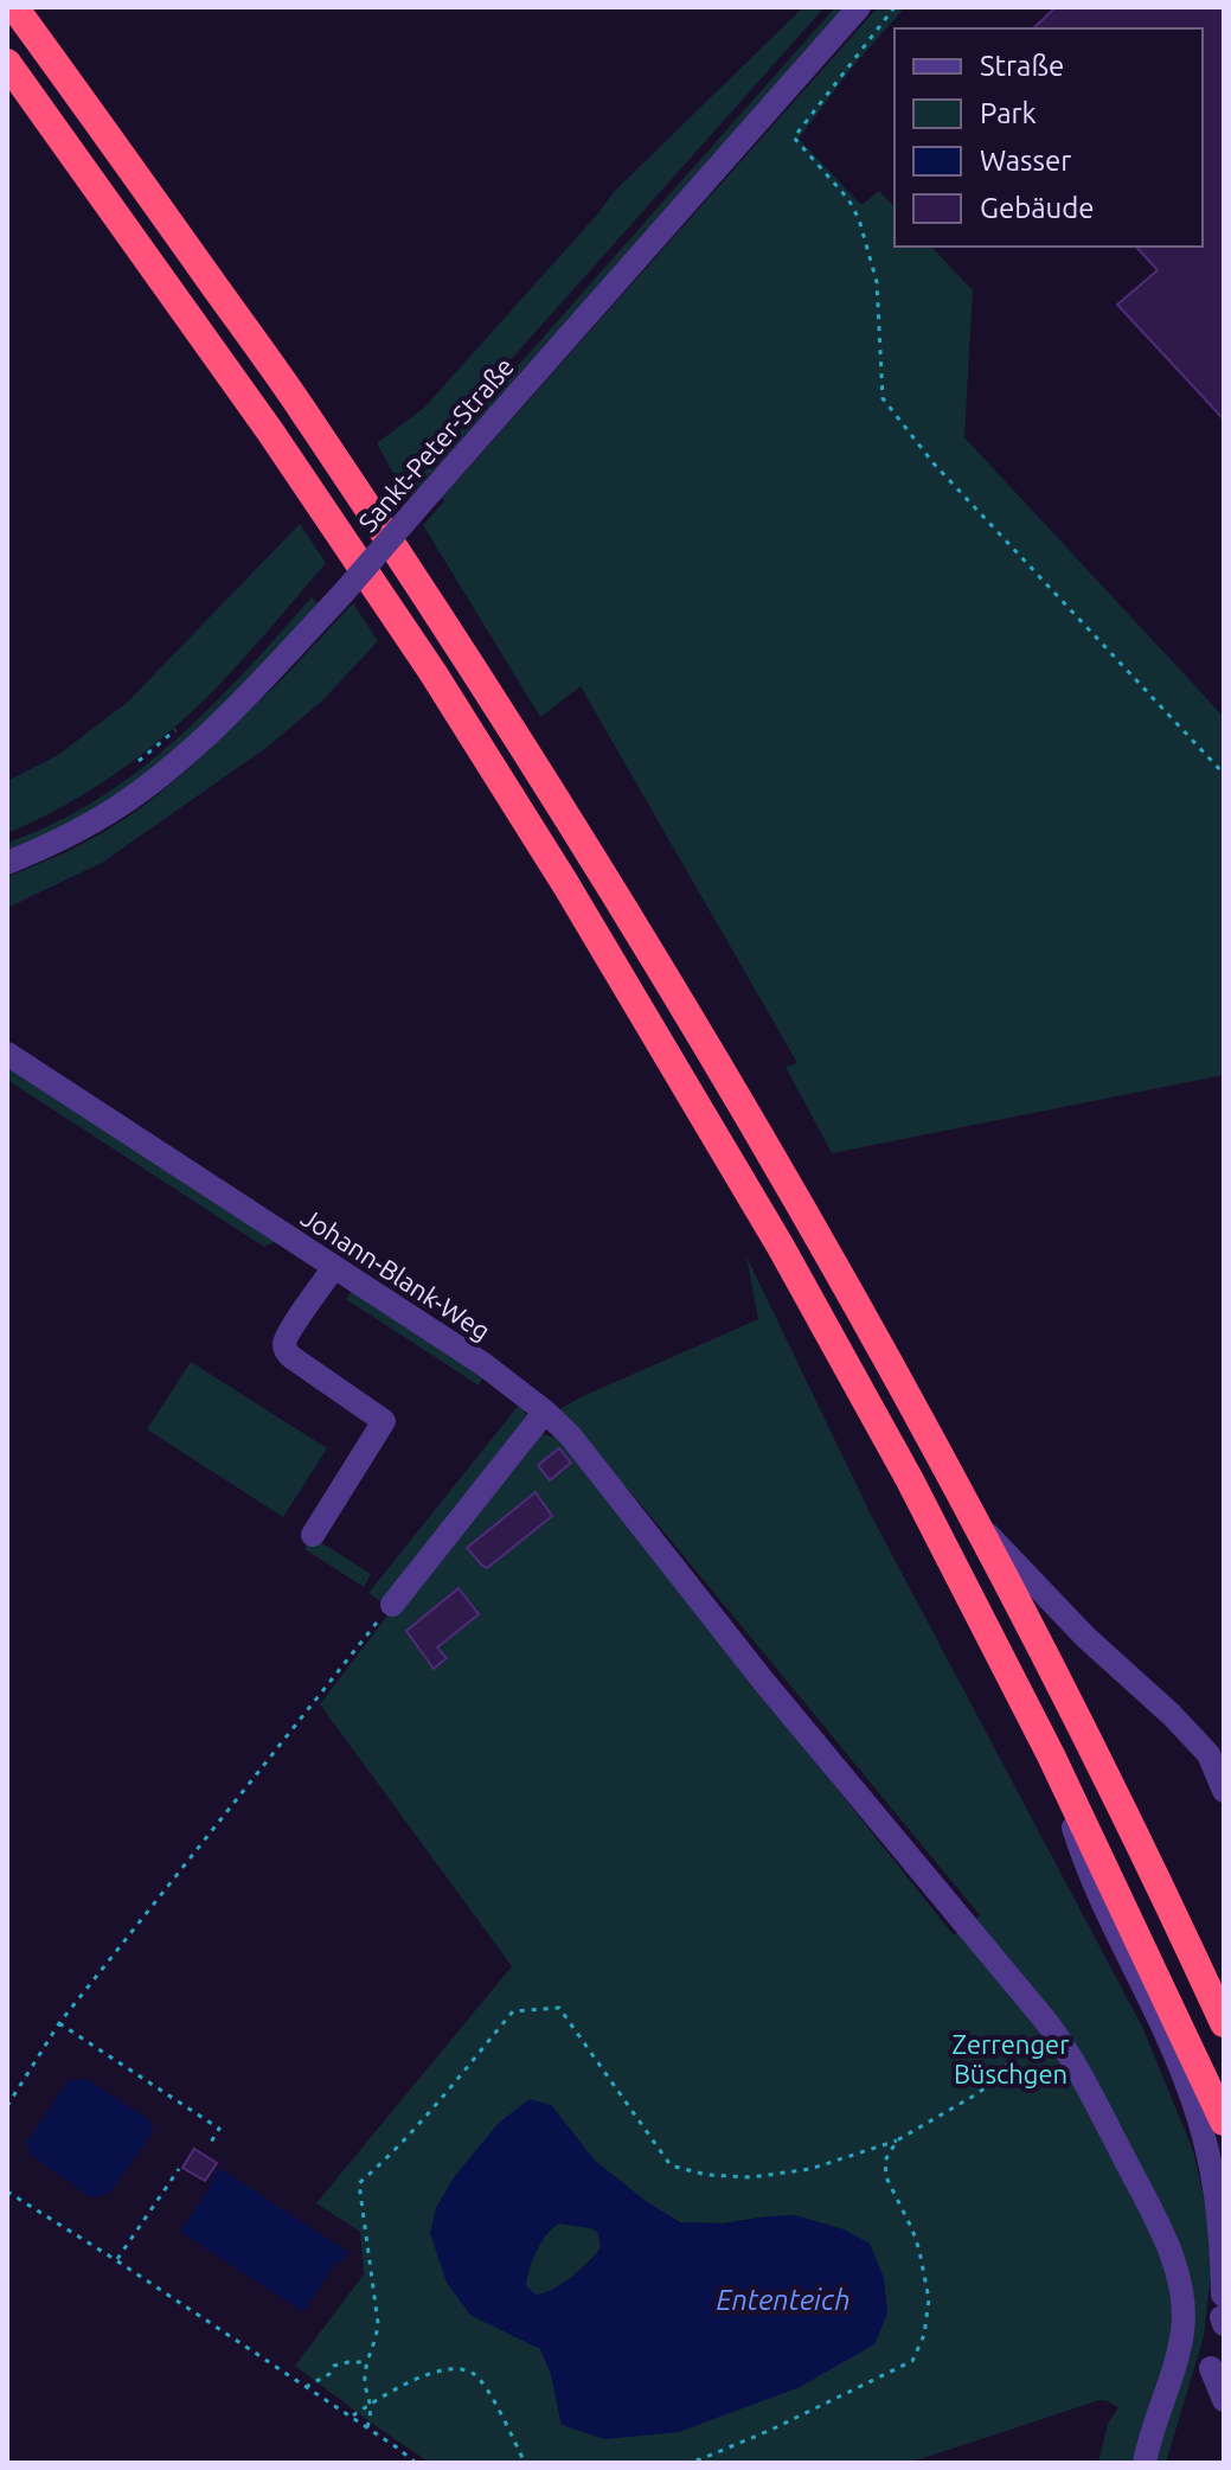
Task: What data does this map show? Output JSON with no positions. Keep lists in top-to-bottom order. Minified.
{"streets":{"street":["Sankt-Peter-Straße","Johann-Blank-Weg"]},"water":["Ententeich"],"parks":["Zerrenger Büschgen"],"legend":["Straße","Park","Wasser","Gebäude"]}
